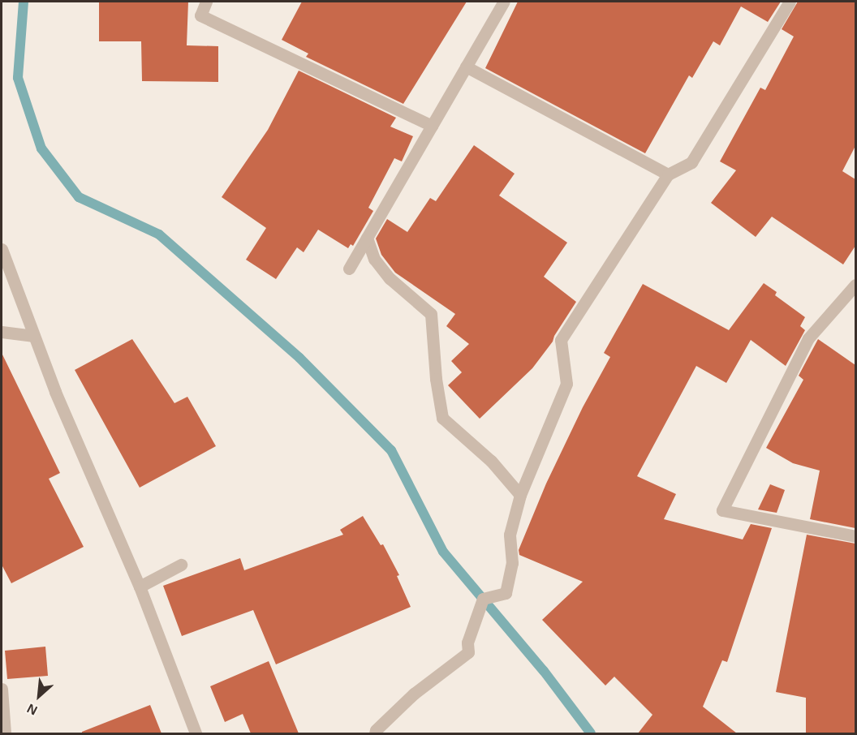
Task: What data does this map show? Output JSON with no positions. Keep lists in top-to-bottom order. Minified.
{"north":"bottom left"}
